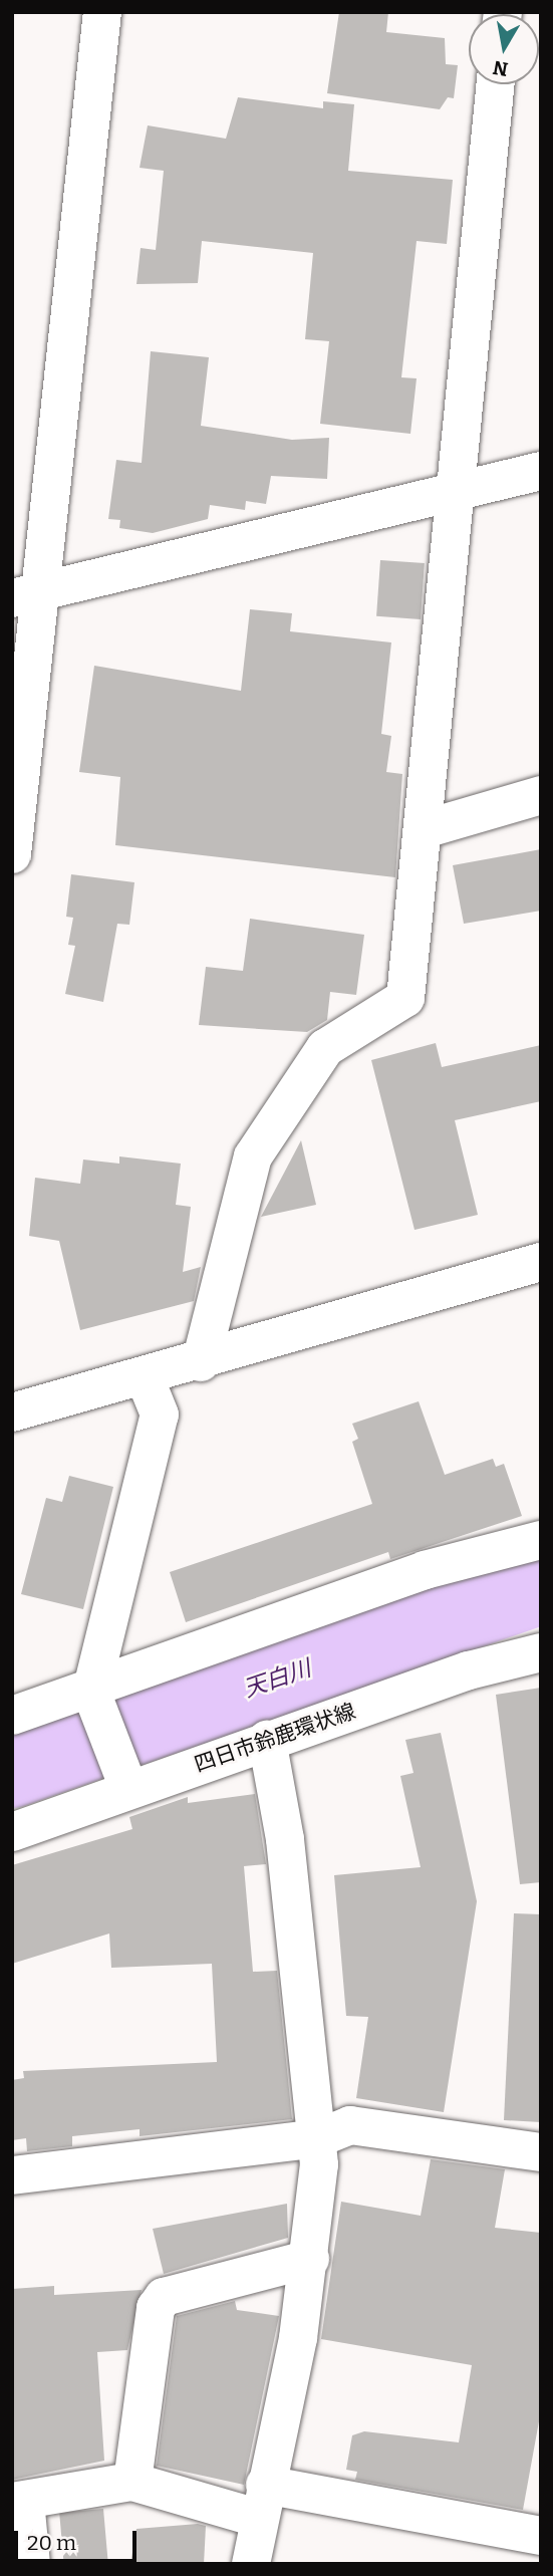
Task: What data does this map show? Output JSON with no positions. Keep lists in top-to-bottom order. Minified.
{"streets":{"street":["四日市鈴鹿環状線"]},"water":["天白川"],"scale_bar":"20 m","north":"bottom"}
